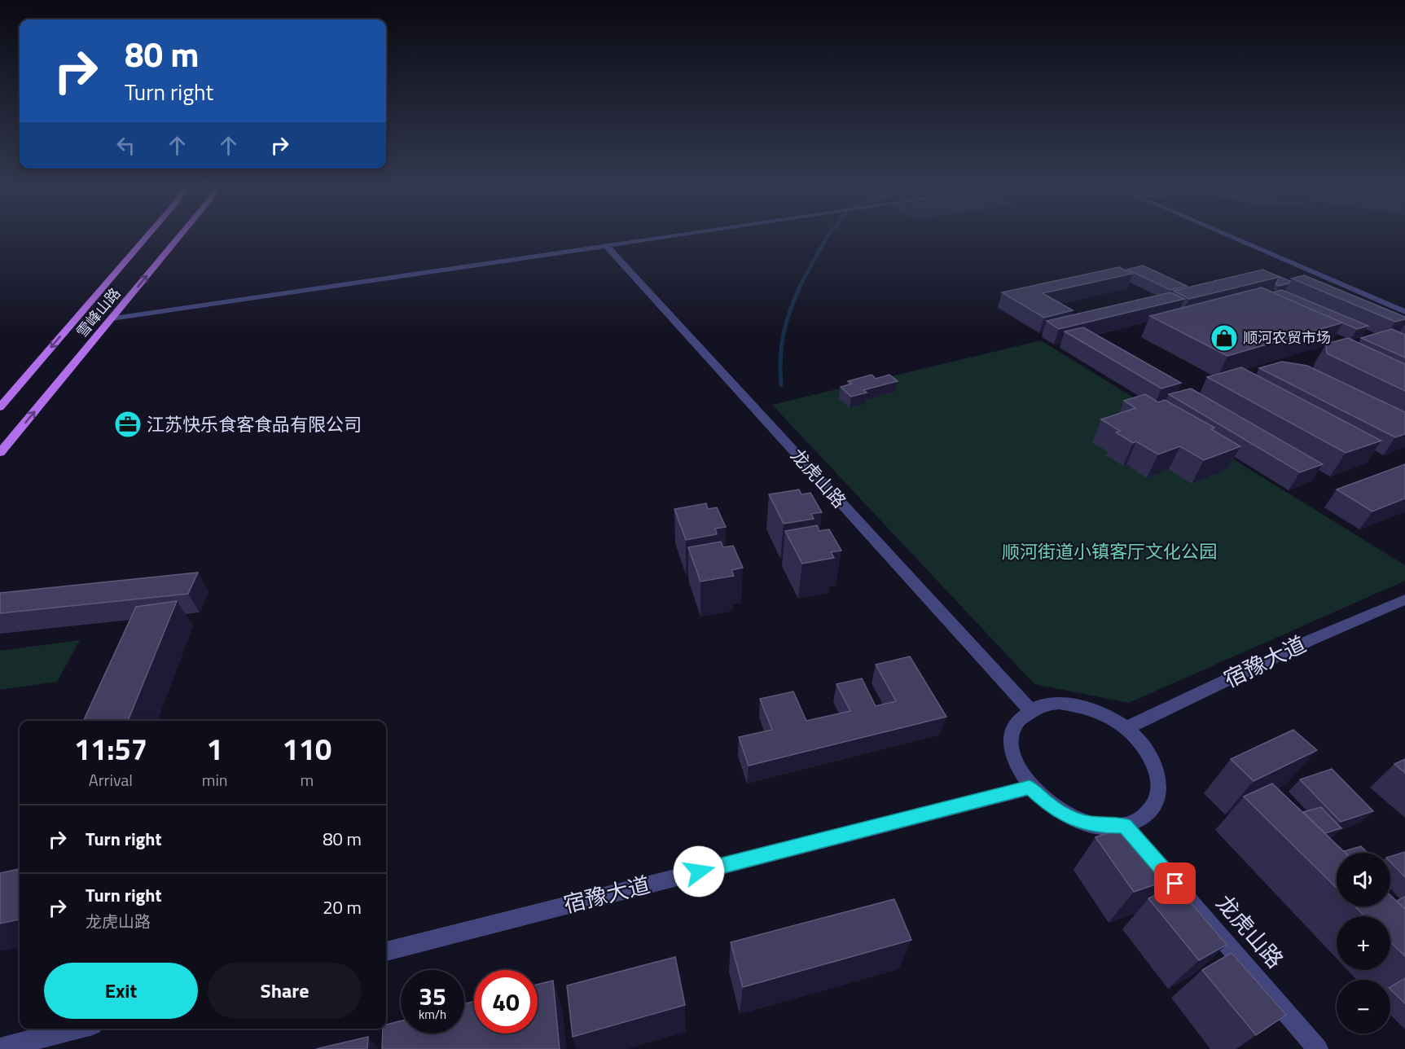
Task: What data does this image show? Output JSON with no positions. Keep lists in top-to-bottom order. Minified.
{"streets":{"main road":["雪峰山路"],"street":["龙虎山路","宿豫大道"]},"crossings":[["龙虎山路","宿豫大道"]],"parks":["顺河街道小镇客厅文化公园"],"places":{"shop":["顺河农贸市场"],"office":["江苏快乐食客食品有限公司"]},"page":{"turn":["80 m","Turn right"],"eta":["11:57","Arrival","1","min","110","m"],"list":[{"name":"Turn right","value":"80 m"},{"name":"Turn right","note":"龙虎山路","value":"20 m"}],"map_buttons":["+","−"],"buttons":["Exit","Share"],"speed":"35 km/h","limit":"40"}}
